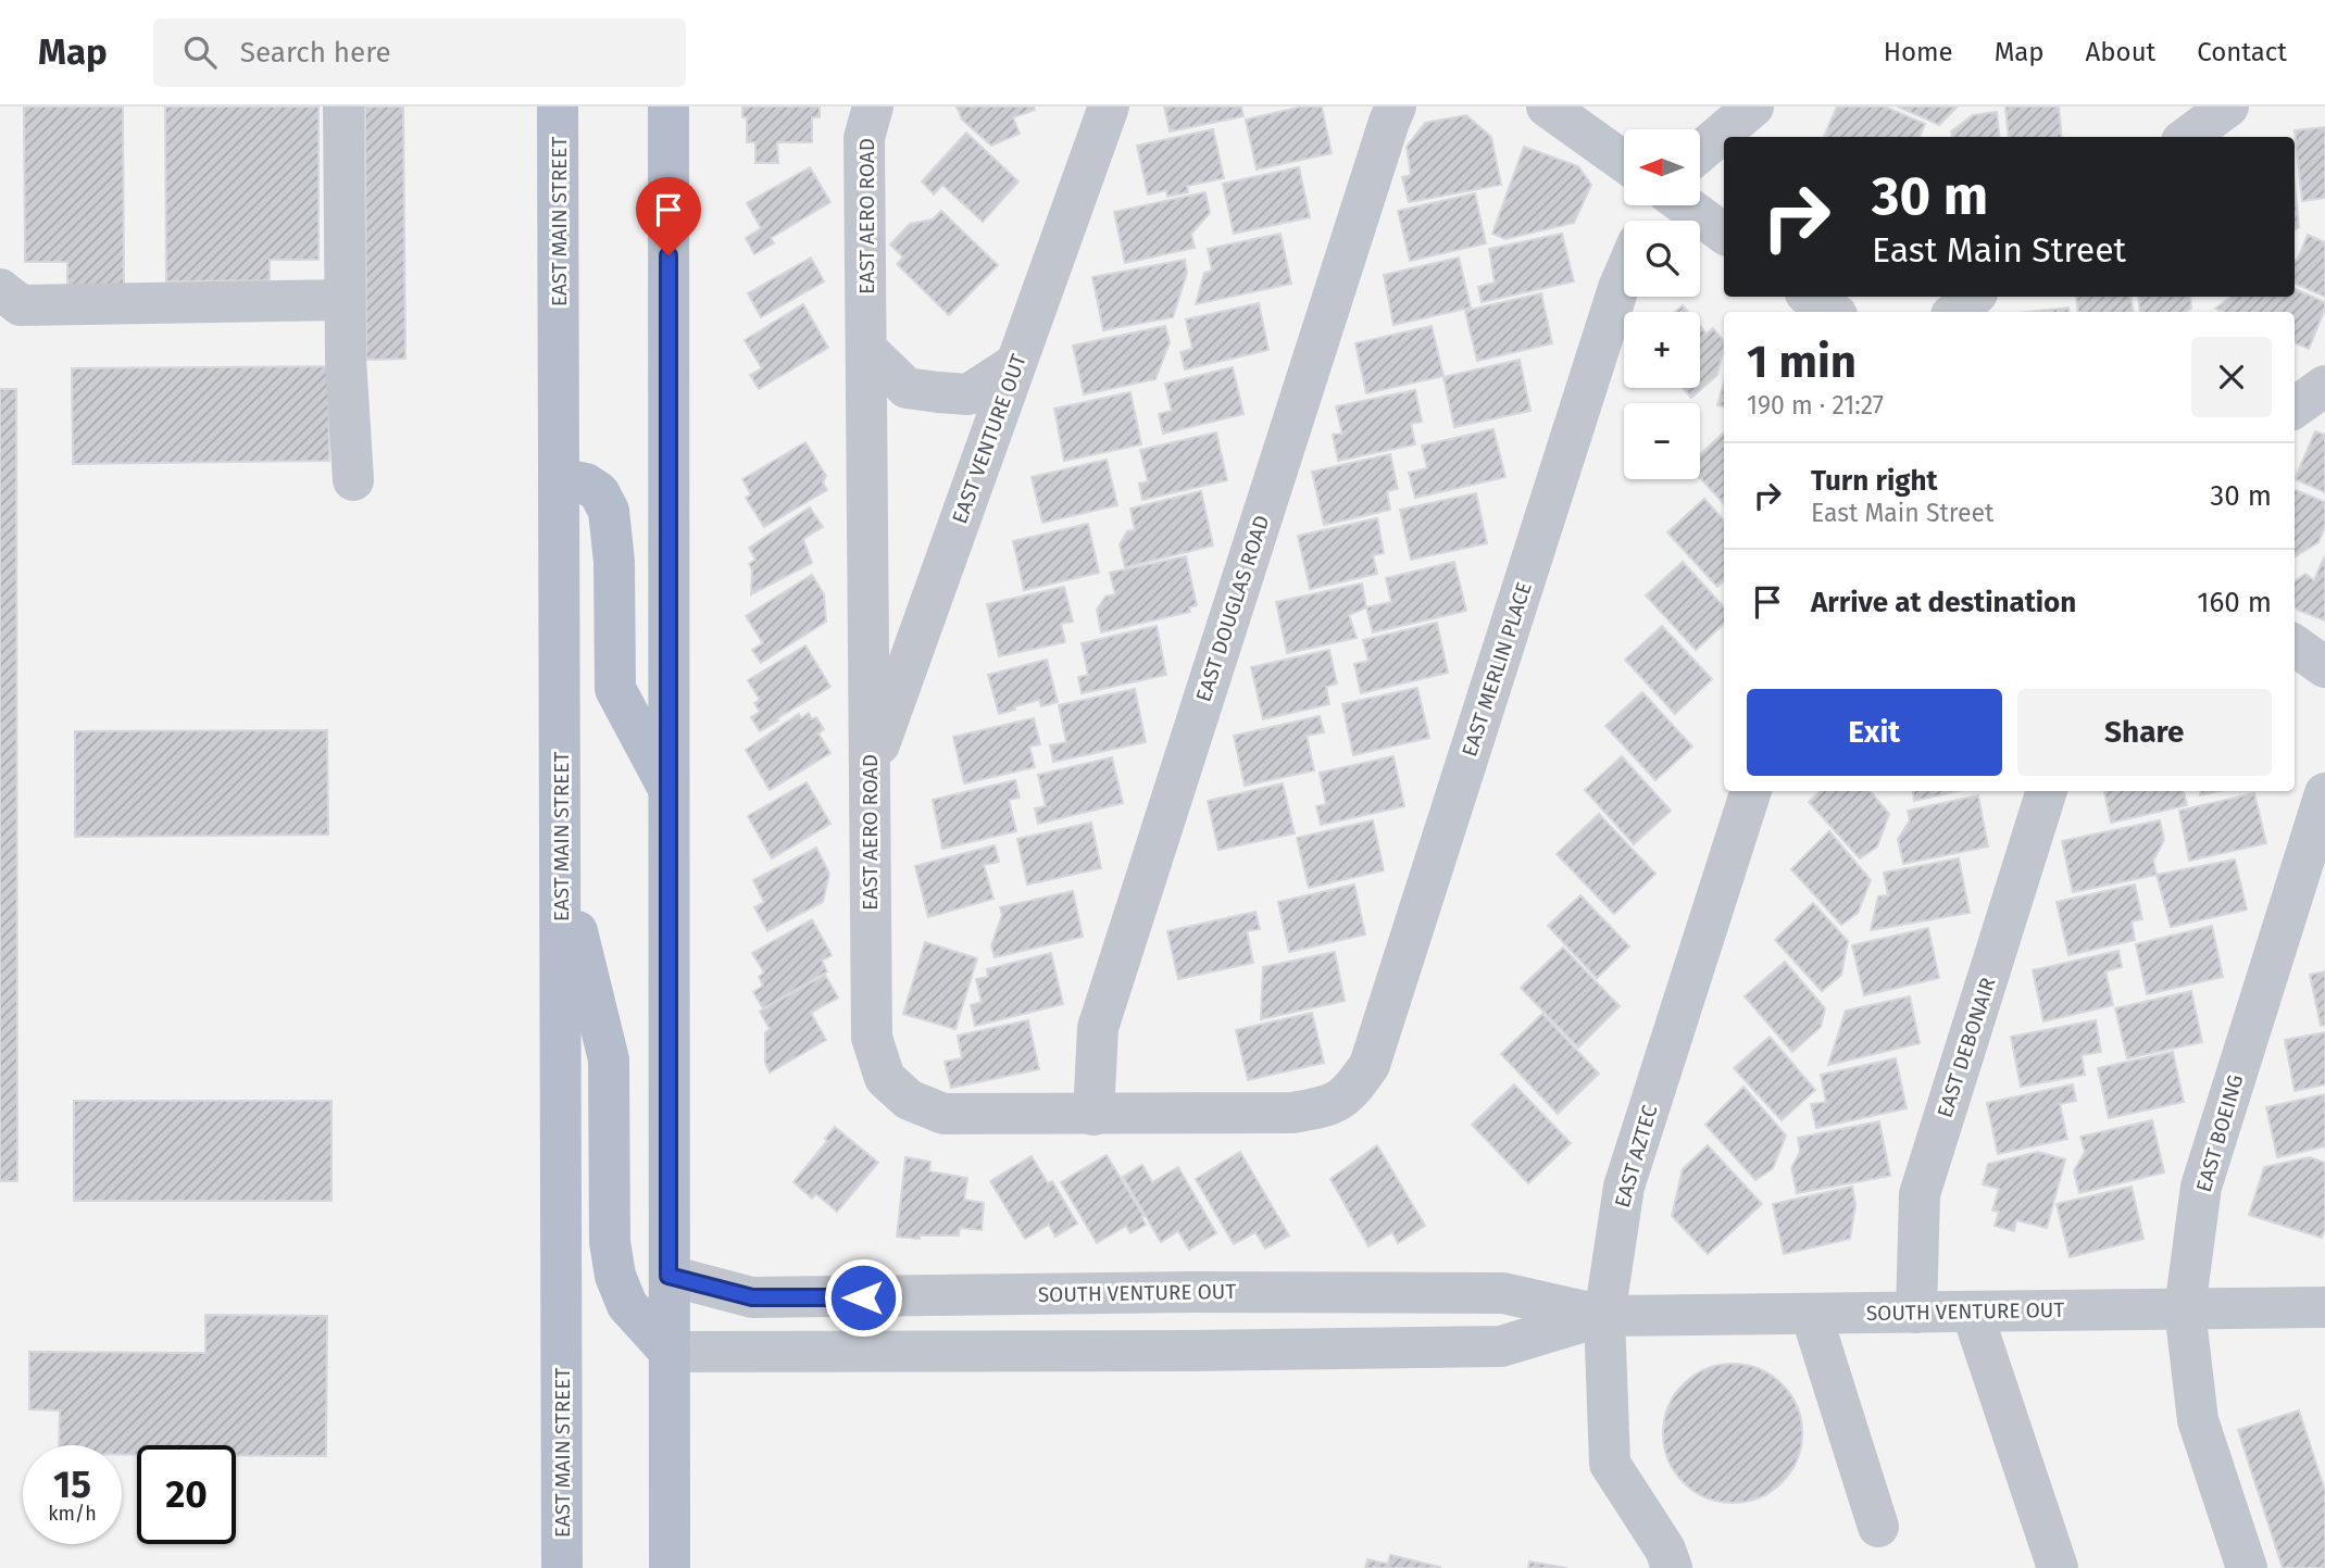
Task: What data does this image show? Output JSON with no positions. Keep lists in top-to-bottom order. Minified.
{"streets":{"main road":["EAST MAIN STREET"],"lane":["EAST AERO ROAD","EAST VENTURE OUT","EAST DOUGLAS ROAD","EAST MERLIN PLACE","EAST DEBONAIR","EAST BOEING","EAST AZTEC","SOUTH VENTURE OUT"]},"crossings":[["EAST AERO ROAD","EAST VENTURE OUT"],["EAST AERO ROAD","EAST DOUGLAS ROAD"],["EAST AERO ROAD","EAST MERLIN PLACE"],["EAST DEBONAIR","SOUTH VENTURE OUT"],["EAST BOEING","SOUTH VENTURE OUT"],["EAST AZTEC","SOUTH VENTURE OUT"]],"north":"left","page":{"header":"Map","search":"Search here","nav":["Home","Map","About","Contact"],"map_buttons":["+","−"],"turn":["30 m","East Main Street"],"heading":["1 min","190 m · 21:27"],"list":[{"name":"Turn right","note":"East Main Street","value":"30 m"},{"name":"Arrive at destination","value":"160 m"}],"buttons":["Exit","Share"],"speed":"15 km/h","limit":"20"}}
